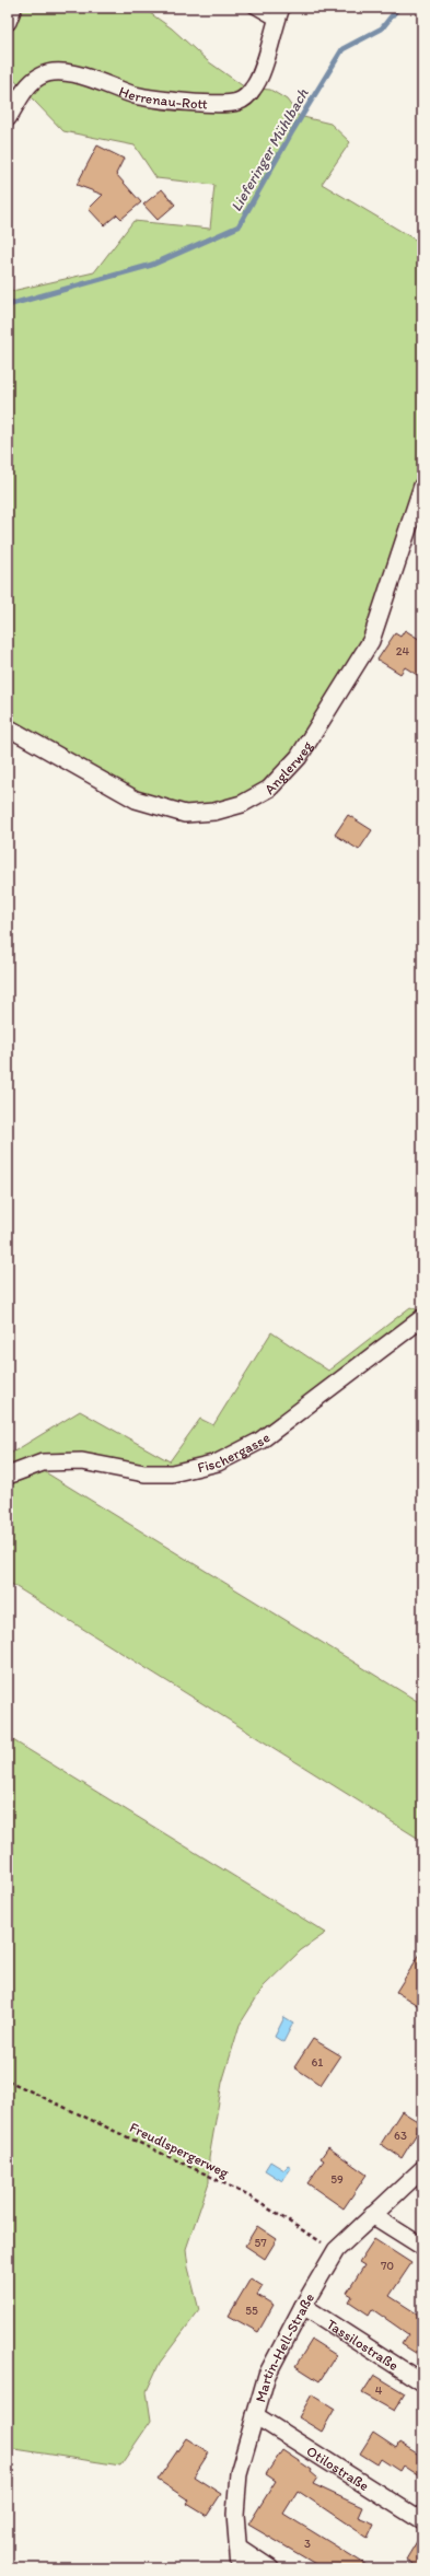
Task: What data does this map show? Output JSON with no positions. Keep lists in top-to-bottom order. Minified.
{"streets":{"street":["Herrenau-Rott","Anglerweg","Fischergasse","Tassilostraße","Martin-Hell-Straße","Otilostraße"],"path":["Freudlspergerweg"]},"crossings":[["Freudlspergerweg","Martin-Hell-Straße"],["Tassilostraße","Martin-Hell-Straße"],["Martin-Hell-Straße","Otilostraße"]],"water":["Lieferinger Mühlbach"],"house_numbers":["24","61","63","59","57","70","55","4","3"]}
